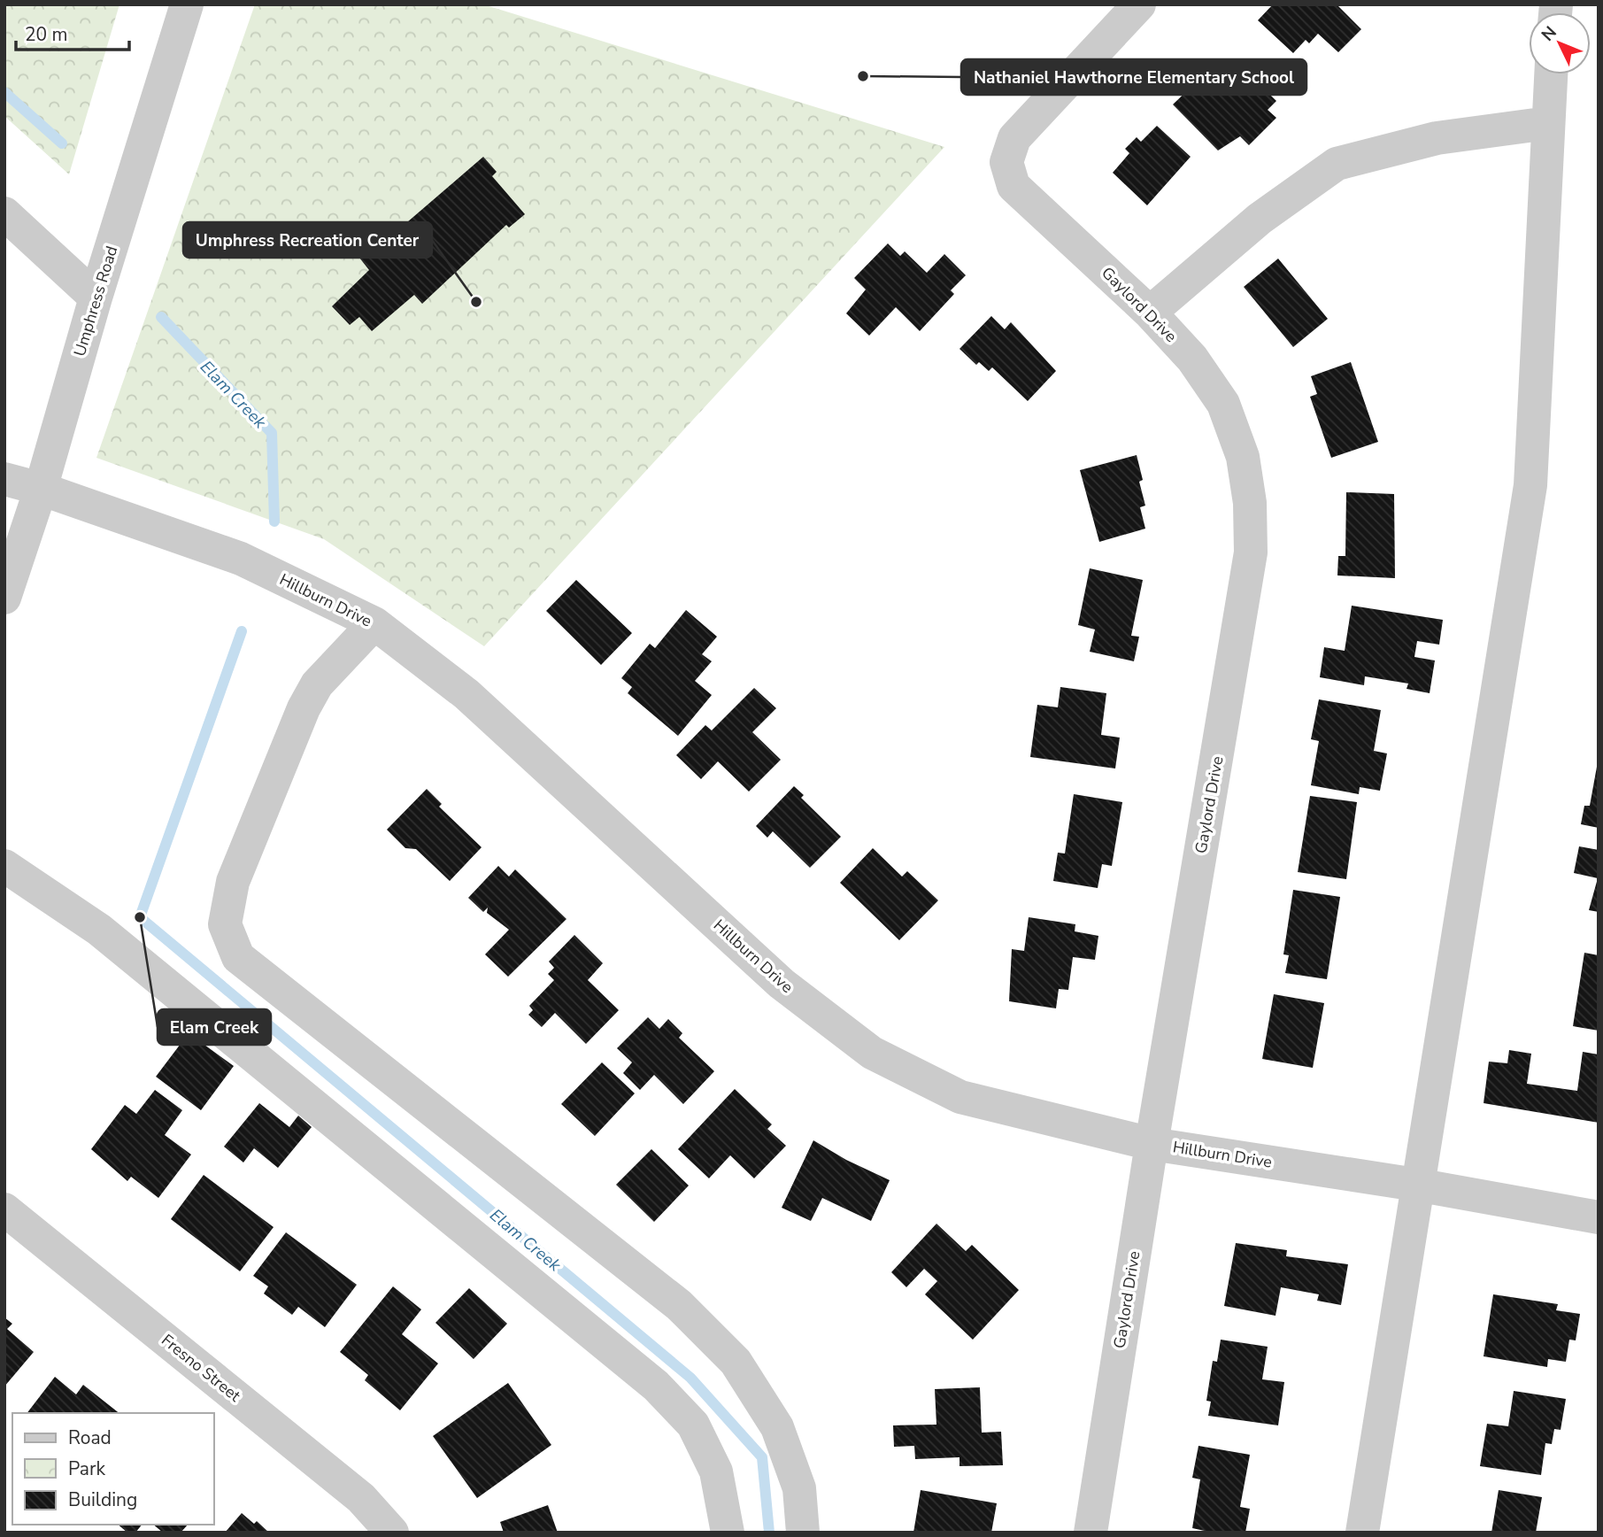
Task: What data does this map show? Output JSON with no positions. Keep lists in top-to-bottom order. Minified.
{"streets":{"street":["Umphress Road","Gaylord Drive","Hillburn Drive","Fresno Street"]},"crossings":[["Umphress Road","Hillburn Drive"],["Gaylord Drive","Hillburn Drive"]],"water":["Elam Creek"],"places":["Nathaniel Hawthorne Elementary School","Umphress Recreation Center","Elam Creek"],"legend":["Road","Park","Building"],"scale_bar":"20 m","north":"top left"}
